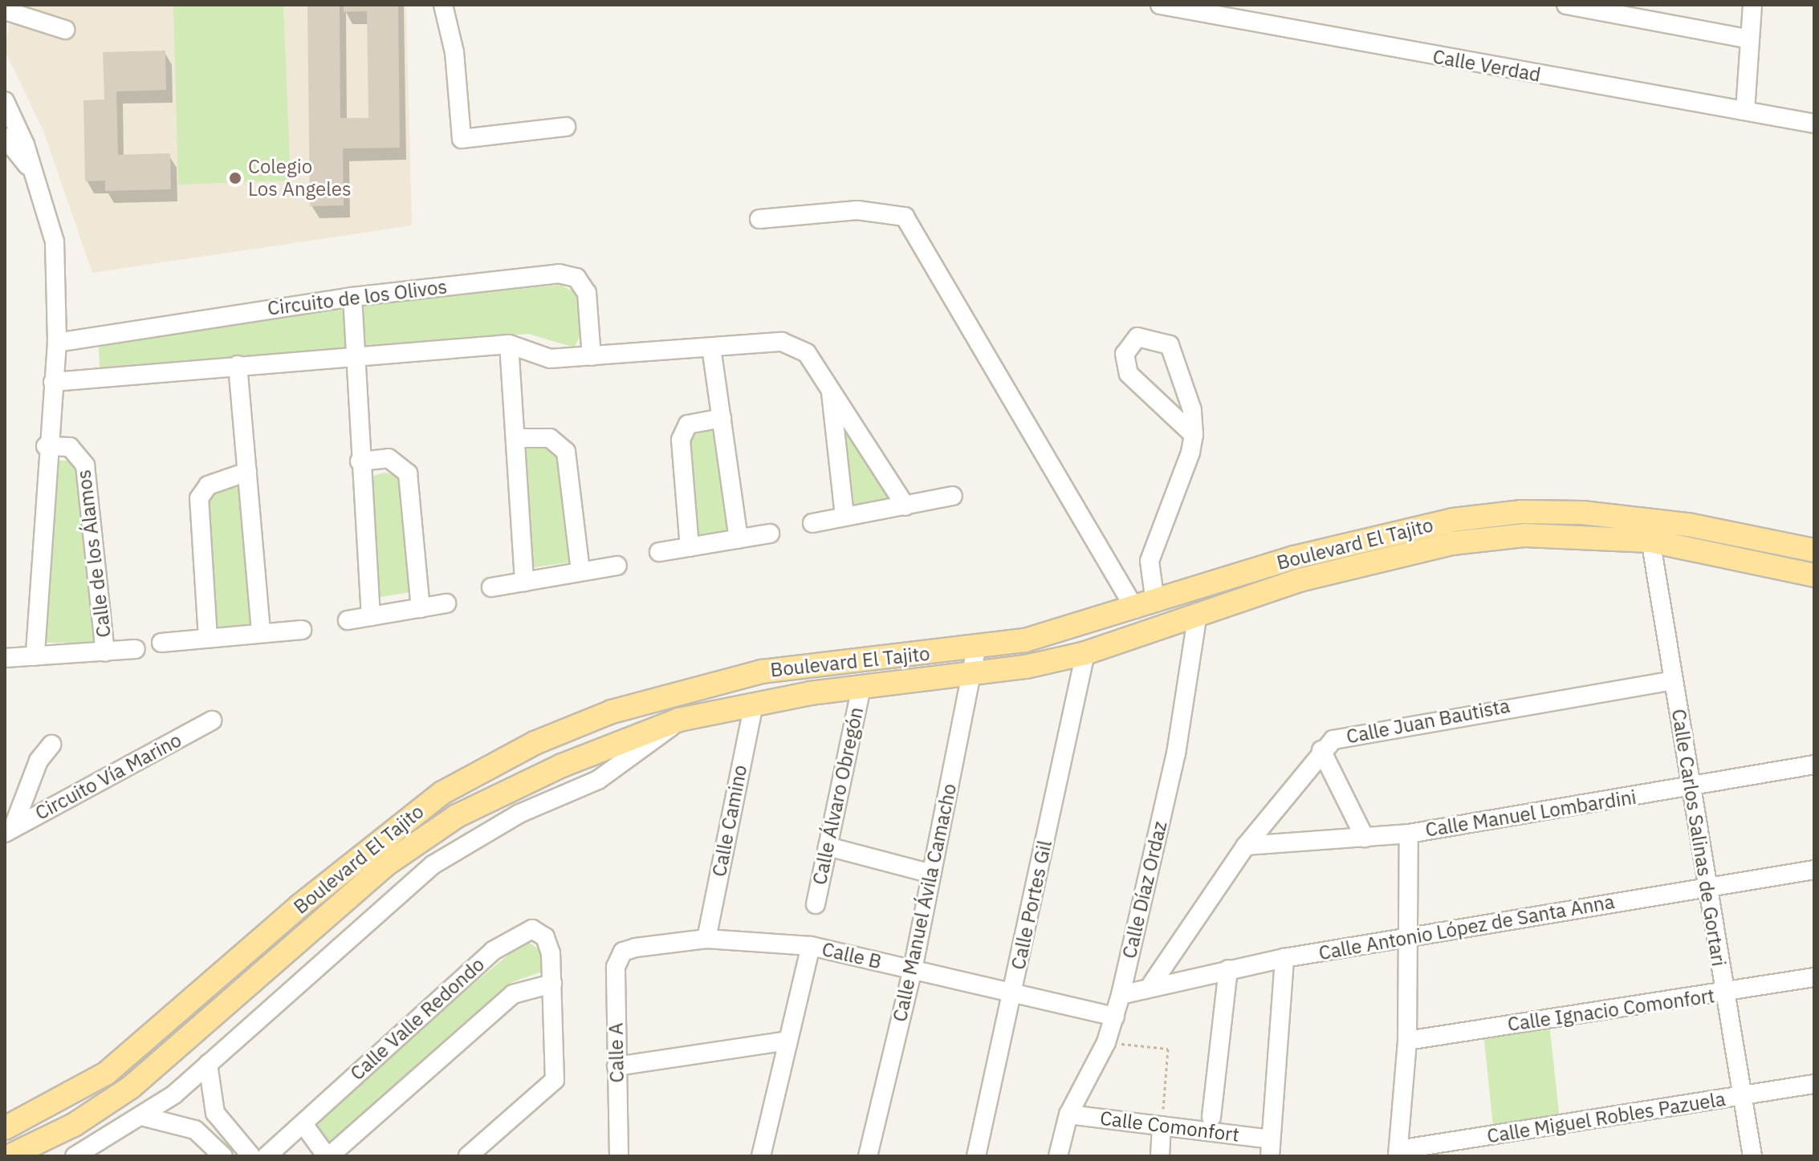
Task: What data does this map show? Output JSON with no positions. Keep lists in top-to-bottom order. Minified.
{"streets":{"main road":["Boulevard El Tajito"],"street":["Calle Verdad","Circuito de los Olivos","Calle de los Álamos","Calle Juan Bautista","Circuito Vía Marino","Calle Álvaro Obregón","Calle Manuel Lombardini","Calle Camino","Calle Carlos Salinas de Gortari","Calle Díaz Ordaz","Calle Manuel Ávila Camacho","Calle Portes Gil","Calle Antonio López de Santa Anna","Calle B","Calle Ignacio Comonfort","Calle Valle Redondo","Calle A","Calle Miguel Robles Pazuela","Calle Comonfort"]},"crossings":[["Circuito de los Olivos","Calle de los Álamos"],["Boulevard El Tajito","Calle Álvaro Obregón"],["Boulevard El Tajito","Calle Camino"],["Boulevard El Tajito","Calle Carlos Salinas de Gortari"],["Boulevard El Tajito","Calle Díaz Ordaz"],["Boulevard El Tajito","Calle Manuel Ávila Camacho"],["Boulevard El Tajito","Calle Portes Gil"],["Calle Juan Bautista","Calle Manuel Lombardini"],["Calle Juan Bautista","Calle Carlos Salinas de Gortari"],["Calle Juan Bautista","Calle Antonio López de Santa Anna"],["Calle Manuel Lombardini","Calle Carlos Salinas de Gortari"],["Calle Camino","Calle B"],["Calle Carlos Salinas de Gortari","Calle Antonio López de Santa Anna"],["Calle Carlos Salinas de Gortari","Calle Ignacio Comonfort"],["Calle Carlos Salinas de Gortari","Calle Miguel Robles Pazuela"],["Calle Díaz Ordaz","Calle Antonio López de Santa Anna"],["Calle Díaz Ordaz","Calle B"],["Calle Díaz Ordaz","Calle Comonfort"],["Calle Manuel Ávila Camacho","Calle B"],["Calle Portes Gil","Calle B"],["Calle B","Calle A"]],"places":["Colegio Los Angeles"]}
